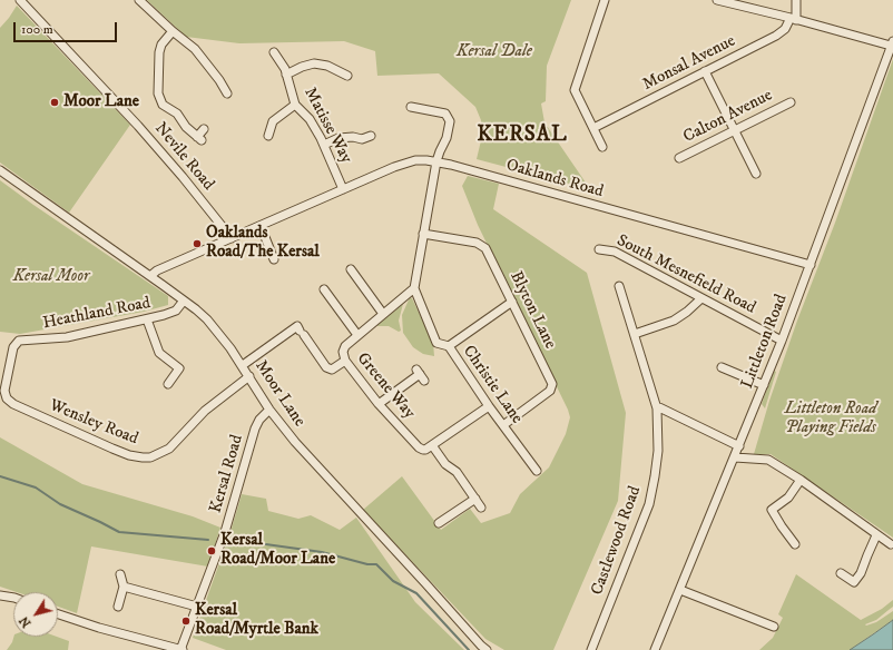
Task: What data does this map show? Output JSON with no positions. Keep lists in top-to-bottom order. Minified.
{"streets":{"street":["Monsal Avenue","Calton Avenue","Matisse Way","Nevile Road","Oaklands Road","South Mesnefield Road","Blyton Lane","Heathland Road","Littleton Road","Christie Lane","Greene Way","Moor Lane","Wensley Road","Kersal Road","Castlewood Road"]},"crossings":[["Matisse Way","Oaklands Road"],["Nevile Road","Oaklands Road"],["Oaklands Road","Littleton Road"],["Oaklands Road","Moor Lane"],["South Mesnefield Road","Littleton Road"],["Blyton Lane","Christie Lane"],["Heathland Road","Moor Lane"],["Heathland Road","Wensley Road"],["Christie Lane","Greene Way"],["Moor Lane","Wensley Road"],["Moor Lane","Kersal Road"]],"districts":["KERSAL"],"parks":["Kersal Dale","Kersal Moor","Littleton Road Playing Fields"],"places":["Moor Lane","Oaklands Road/The Kersal","Kersal Road/Moor Lane","Kersal Road/Myrtle Bank"],"scale_bar":"100 m","north":"bottom left"}
